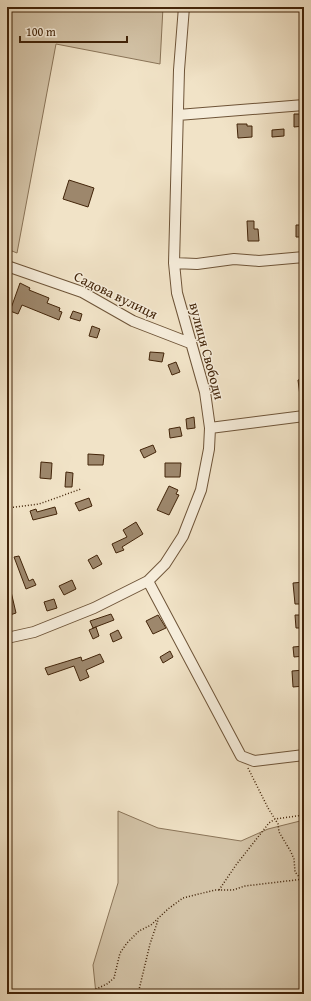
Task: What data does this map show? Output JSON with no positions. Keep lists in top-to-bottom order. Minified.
{"streets":{"street":["Садова вулиця","вулиця Свободи"]},"crossings":[["Садова вулиця","вулиця Свободи"]],"scale_bar":"100 m"}
